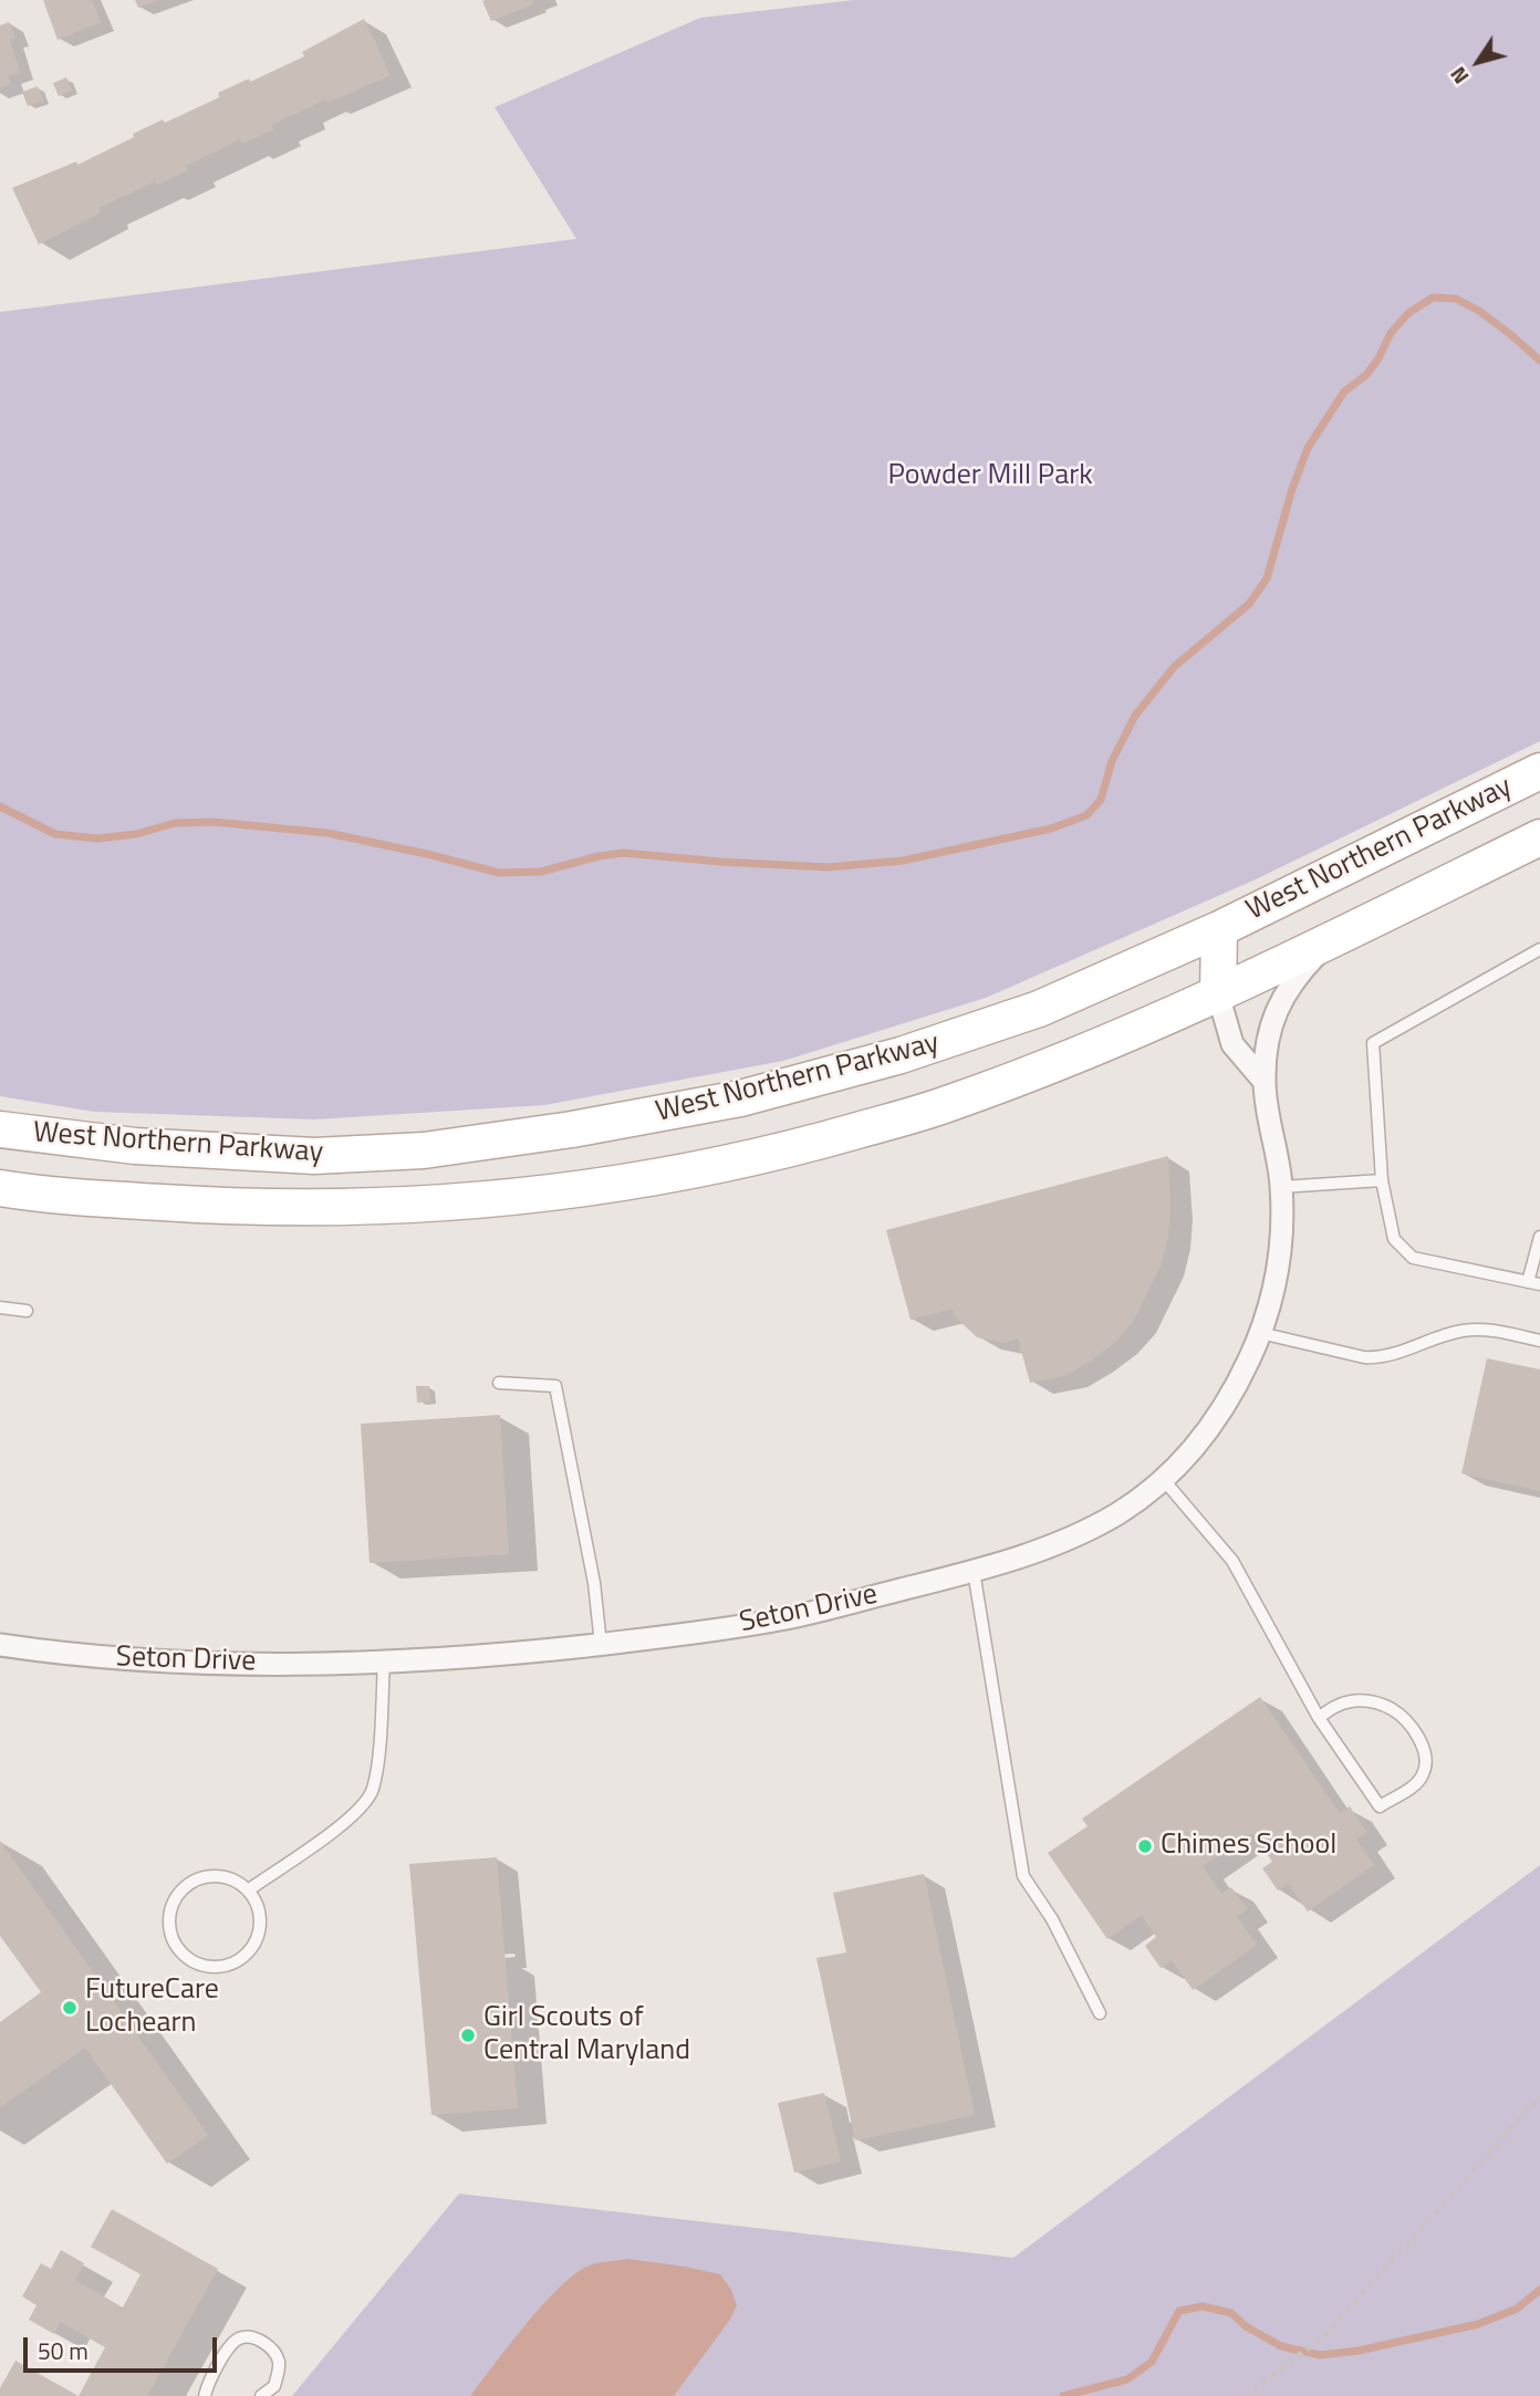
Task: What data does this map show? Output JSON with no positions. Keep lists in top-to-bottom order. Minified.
{"streets":{"main road":["West Northern Parkway"],"street":["Seton Drive"]},"crossings":[["West Northern Parkway","Seton Drive"]],"parks":["Powder Mill Park"],"places":["Chimes School","FutureCare Lochearn","Girl Scouts of Central Maryland"],"scale_bar":"50 m","north":"bottom left"}
